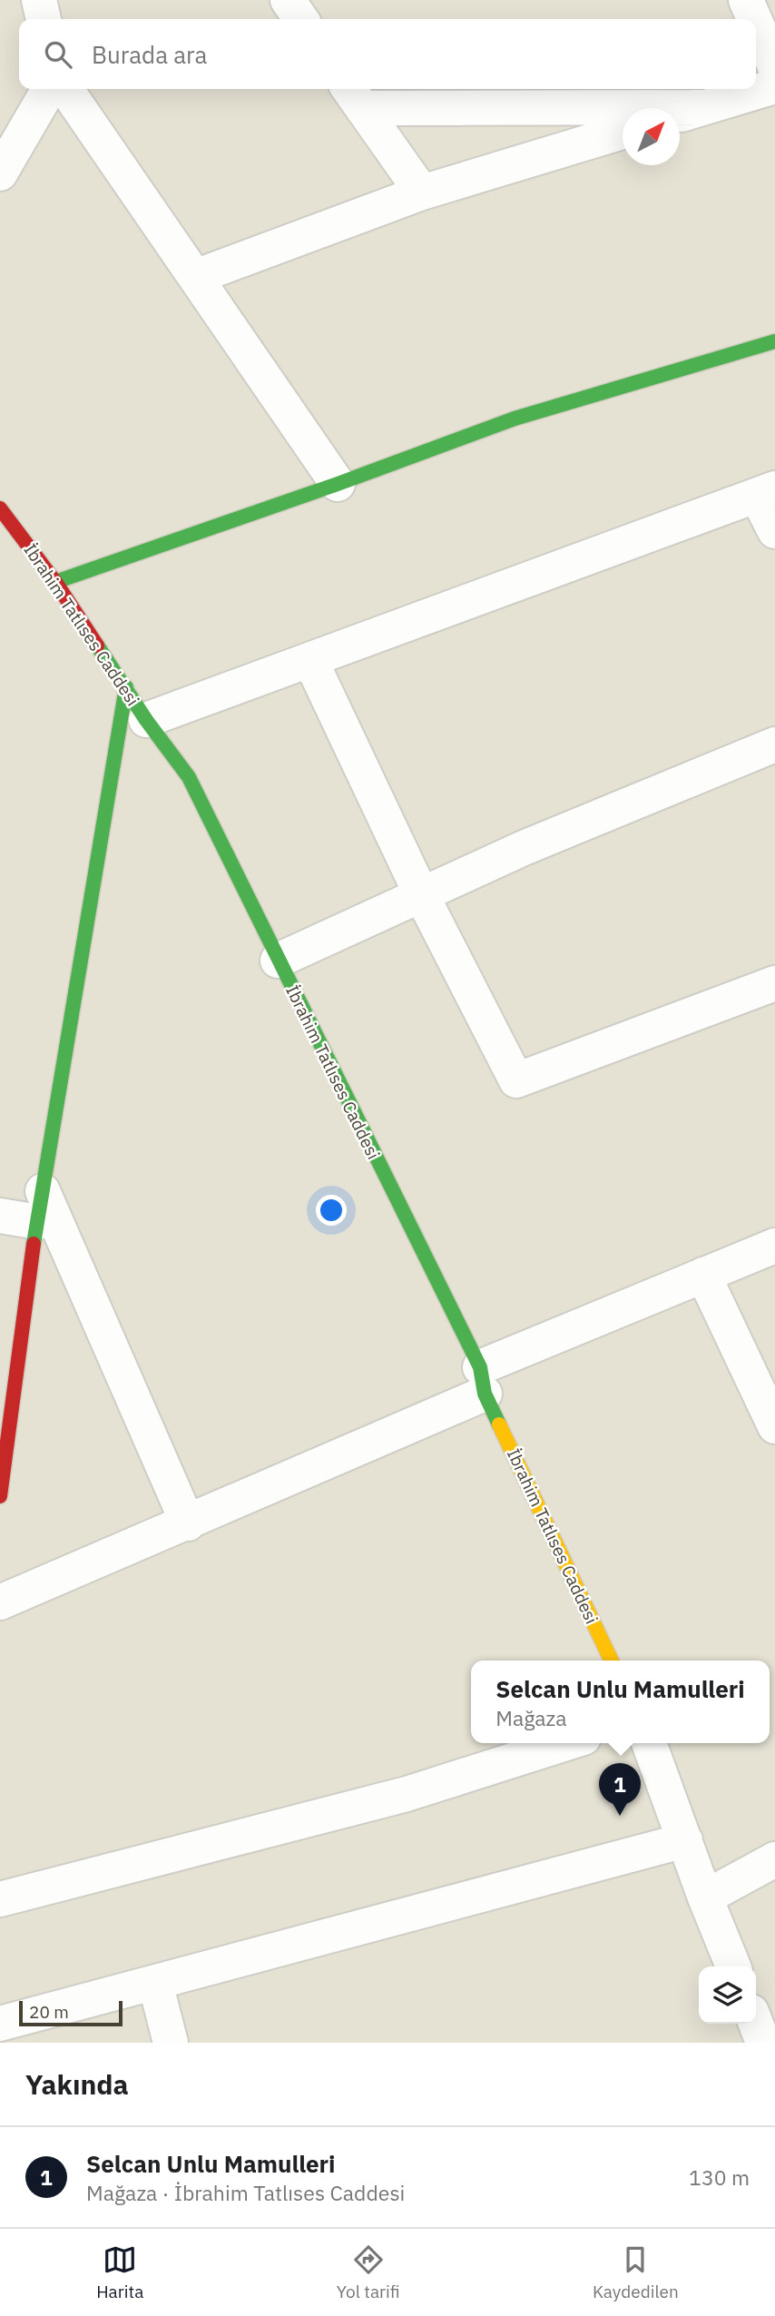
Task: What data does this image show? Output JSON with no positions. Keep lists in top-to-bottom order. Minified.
{"streets":{"street":["İbrahim Tatlıses Caddesi"]},"scale_bar":"20 m","north":"top right","page":{"search":"Burada ara","popup":["Selcan Unlu Mamulleri","Mağaza"],"pins":"1","scale":"20 m","heading":"Yakında","list":[{"mark":"1","name":"Selcan Unlu Mamulleri","note":"Mağaza · İbrahim Tatlıses Caddesi","value":"130 m"}],"nav":["Harita","Yol tarifi","Kaydedilen"]}}
